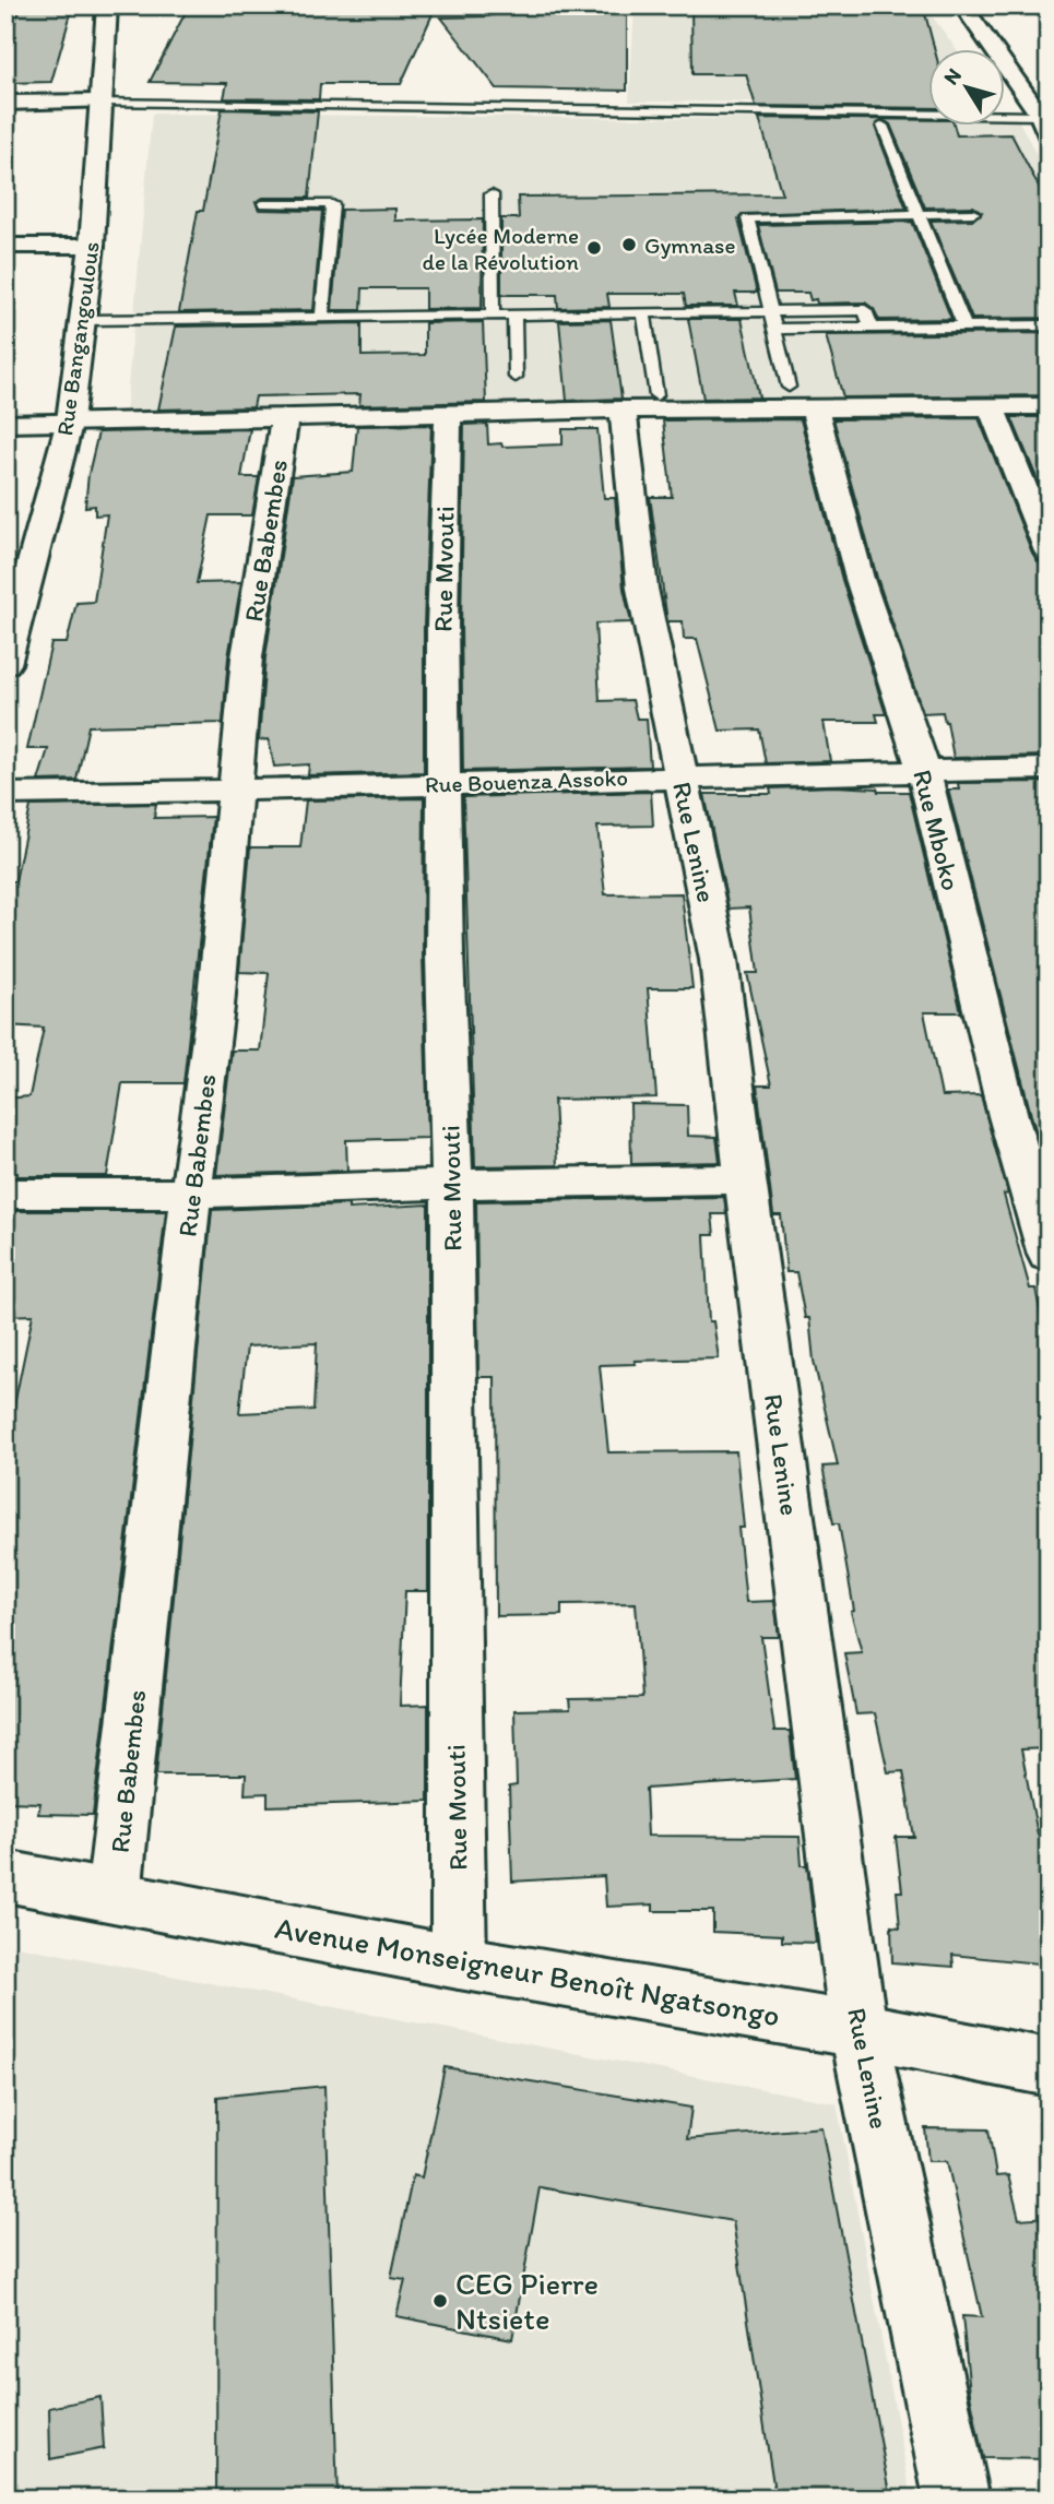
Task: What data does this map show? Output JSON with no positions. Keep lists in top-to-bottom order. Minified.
{"streets":{"street":["Rue Bangangoulous","Rue Babembes","Rue Mvouti","Rue Bouenza Assoko","Rue Mboko","Rue Lenine","Avenue Monseigneur Benoît Ngatsongo"]},"crossings":[["Rue Babembes","Rue Bouenza Assoko"],["Rue Babembes","Avenue Monseigneur Benoît Ngatsongo"],["Rue Mvouti","Rue Bouenza Assoko"],["Rue Mvouti","Avenue Monseigneur Benoît Ngatsongo"],["Rue Bouenza Assoko","Rue Mboko"],["Rue Bouenza Assoko","Rue Lenine"],["Rue Lenine","Avenue Monseigneur Benoît Ngatsongo"]],"places":["Gymnase","Lycée Moderne de la Révolution","CEG Pierre Ntsiete"],"north":"top left"}
